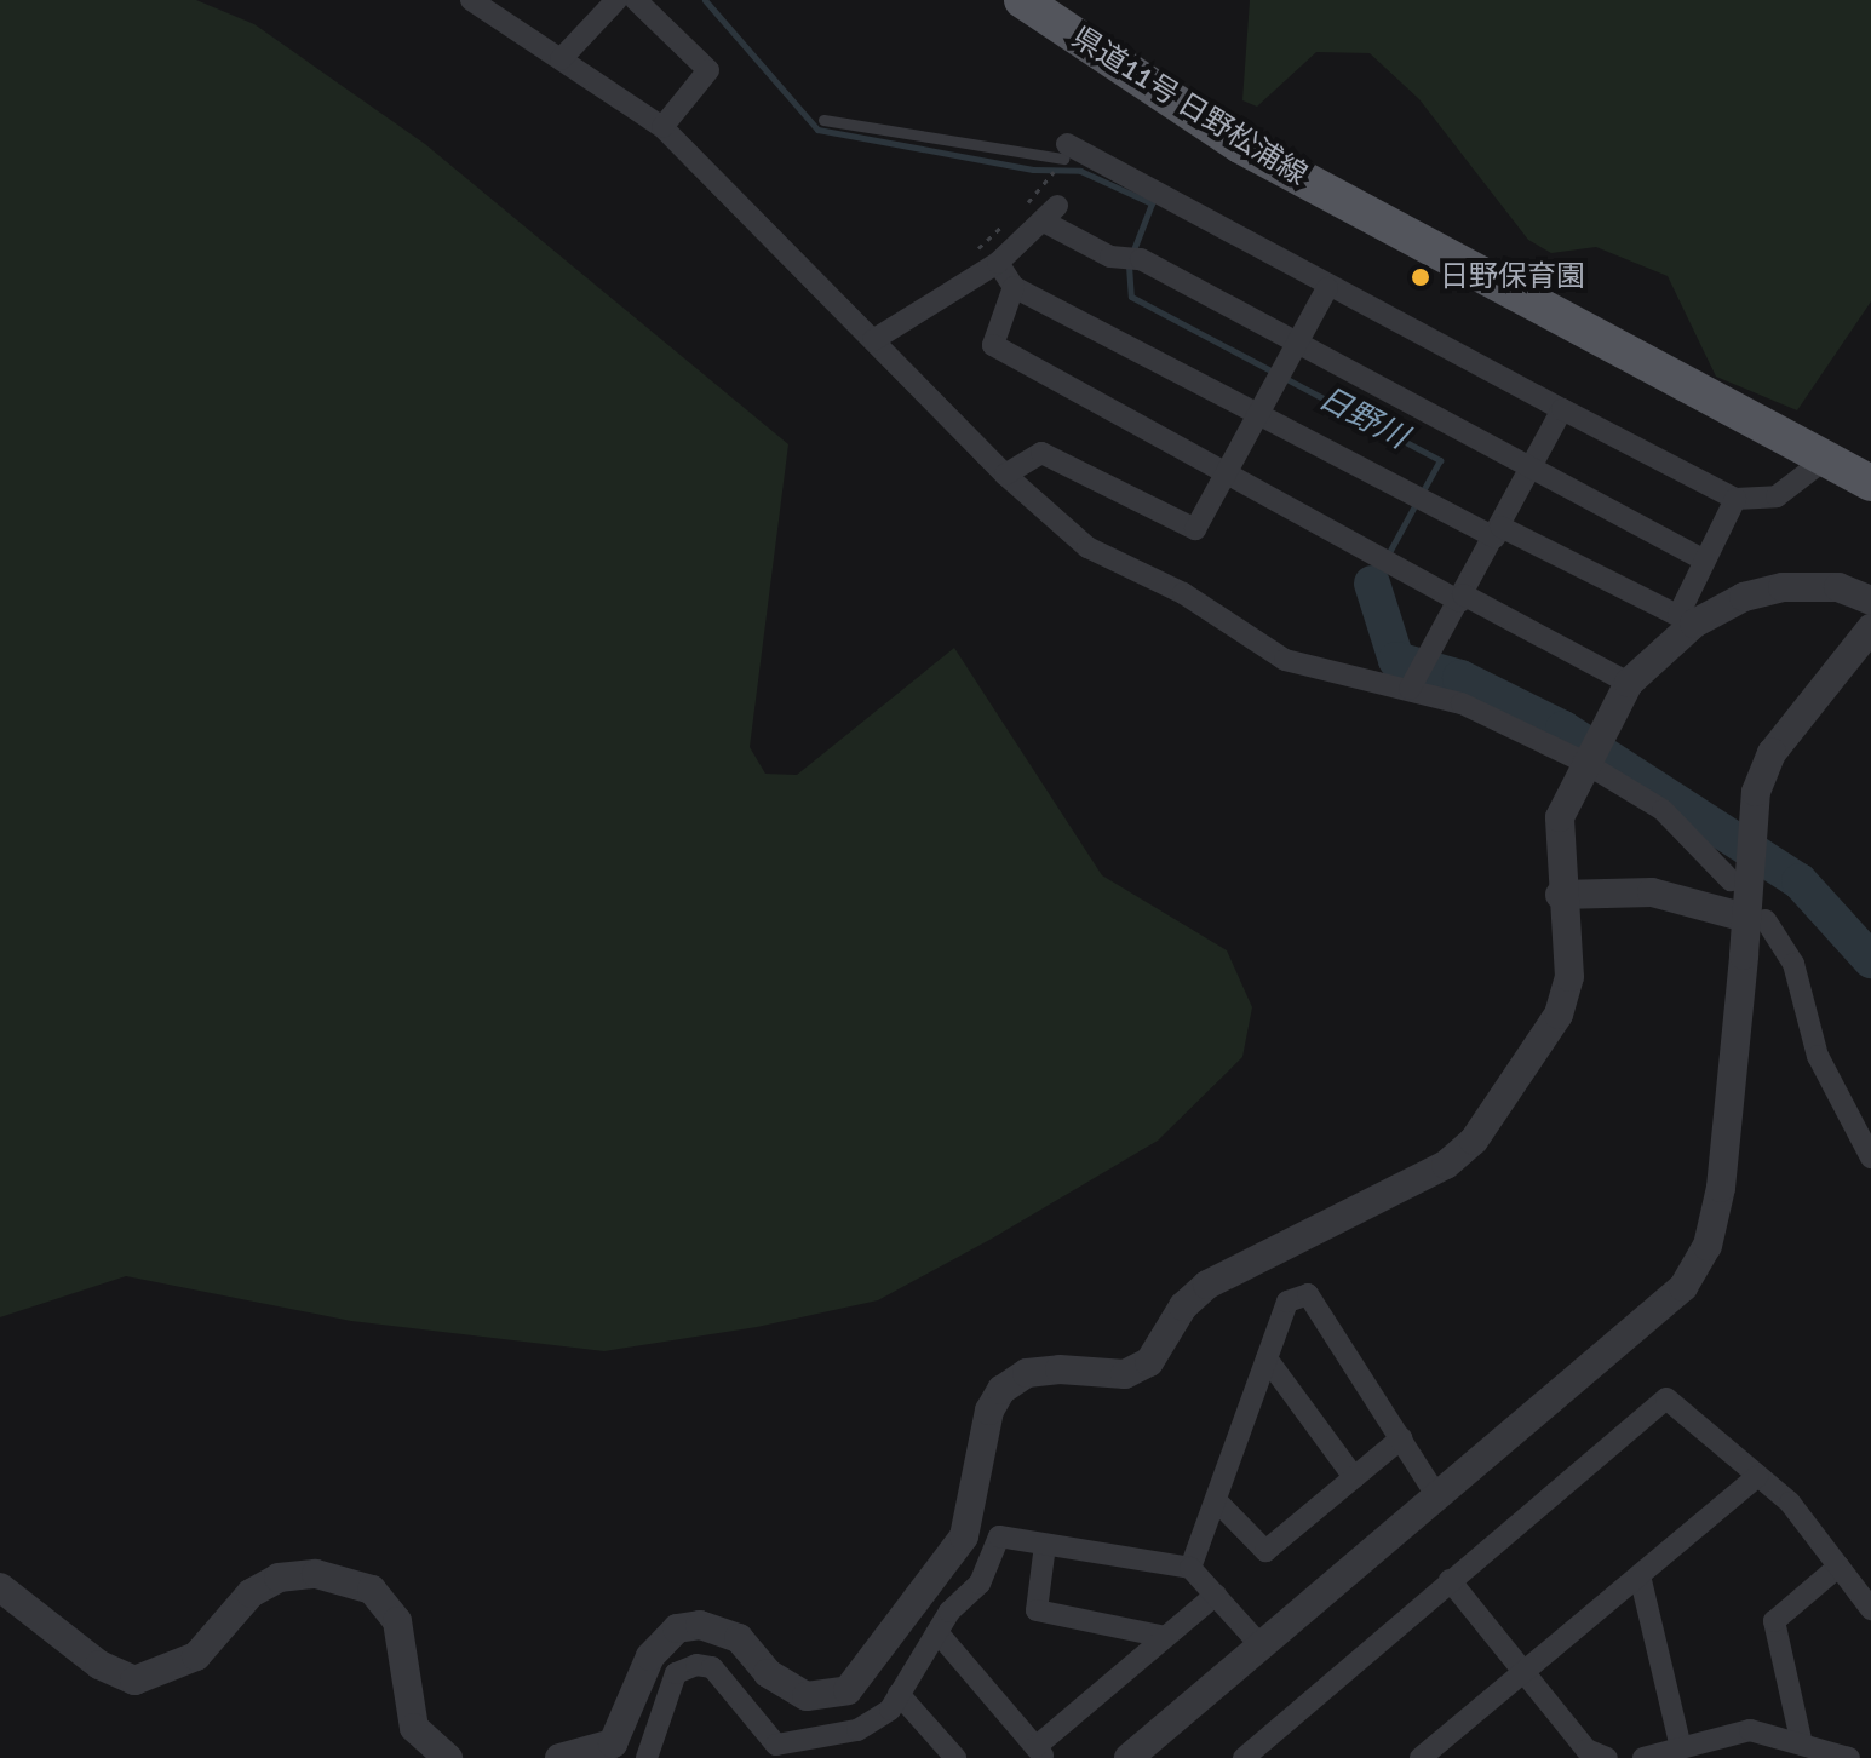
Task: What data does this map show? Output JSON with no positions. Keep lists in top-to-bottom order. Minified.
{"streets":{"main road":["県道11号 日野松浦線"]},"water":["日野川"],"places":["日野保育園"]}
